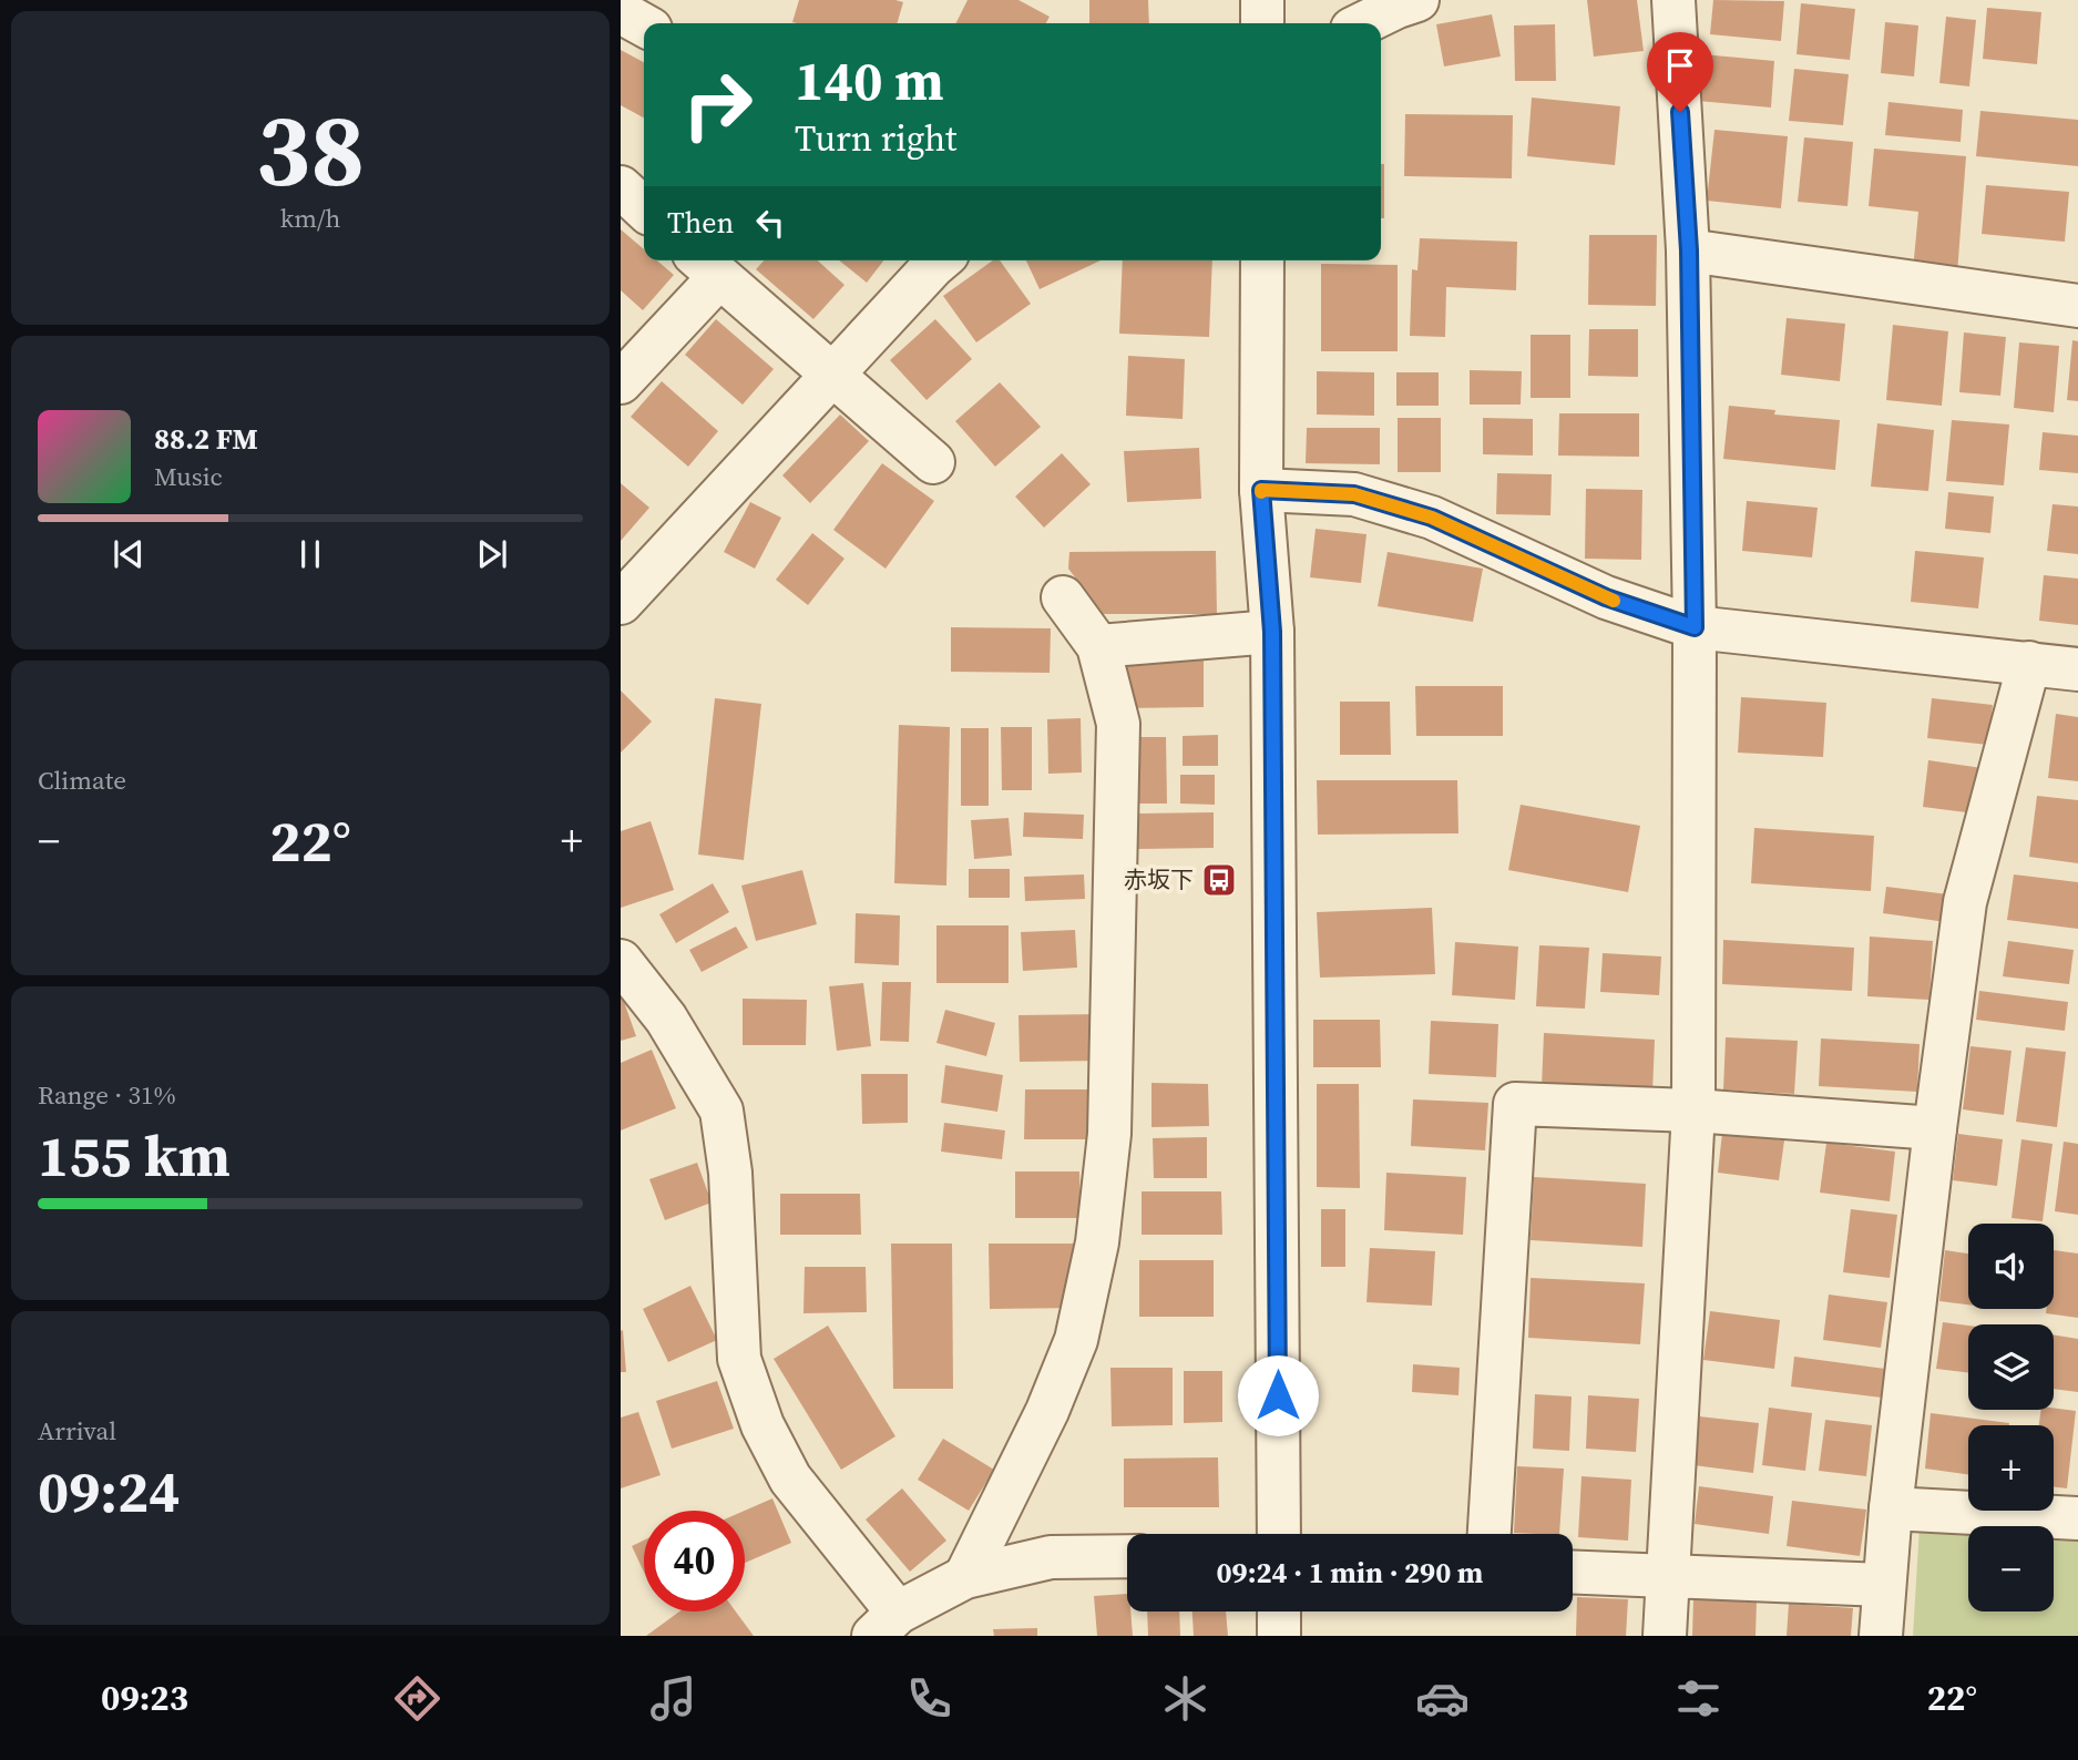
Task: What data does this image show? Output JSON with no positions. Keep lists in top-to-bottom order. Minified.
{"places":{"bus stop":["赤坂下"]},"page":{"tile":[["38","km/h"],"Climate",["Range · 31%","155 km"],["Arrival","09:24"]],"turn":["140 m","Turn right"],"then":"Then","song":["88.2 FM","Music"],"heat":["−","22°","+"],"map_buttons":["+","−"],"limit":"40","trip":"09:24 · 1 min · 290 m","tabs":["09:23","22°"]}}
